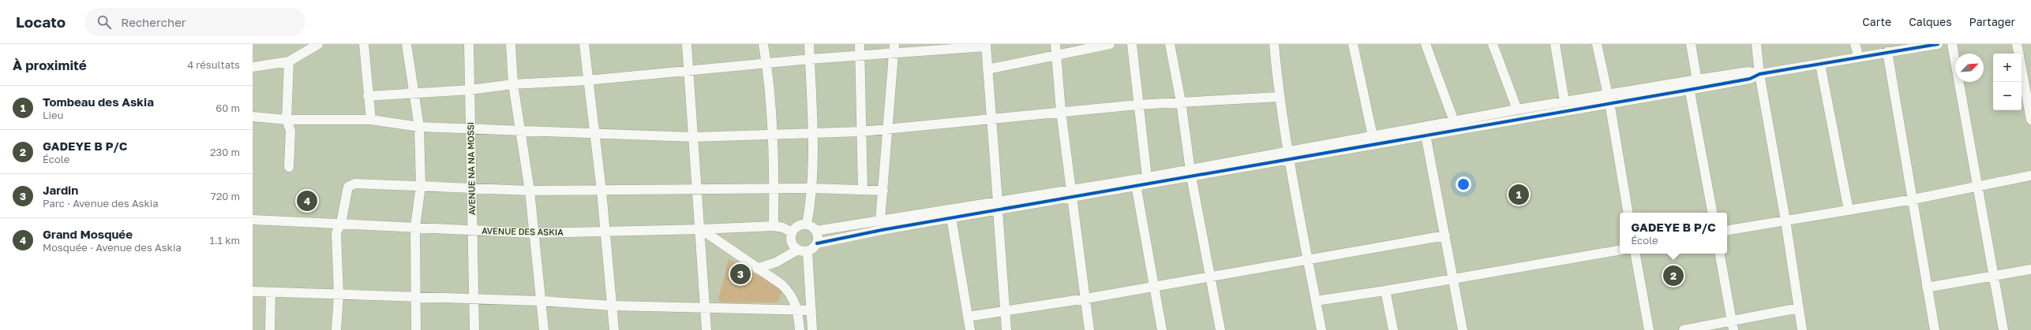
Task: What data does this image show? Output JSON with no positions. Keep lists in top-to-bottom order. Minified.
{"streets":{"street":["AVENUE NA NA MOSSI","AVENUE DES ASKIA"]},"crossings":[["AVENUE NA NA MOSSI","AVENUE DES ASKIA"]],"north":"top right","page":{"header":"Locato","search":"Rechercher","nav":["Carte","Calques","Partager"],"heading":["À proximité","4 résultats"],"map_buttons":["+","−"],"list":[{"mark":"1","name":"Tombeau des Askia","note":"Lieu","value":"60 m"},{"mark":"2","name":"GADEYE B P/C","note":"École","value":"230 m"},{"mark":"3","name":"Jardin","note":"Parc · Avenue des Askia","value":"720 m"},{"mark":"4","name":"Grand Mosquée","note":"Mosquée · Avenue des Askia","value":"1.1 km"}],"pins":["1","4","3","2"],"popup":["GADEYE B P/C","École"]}}
